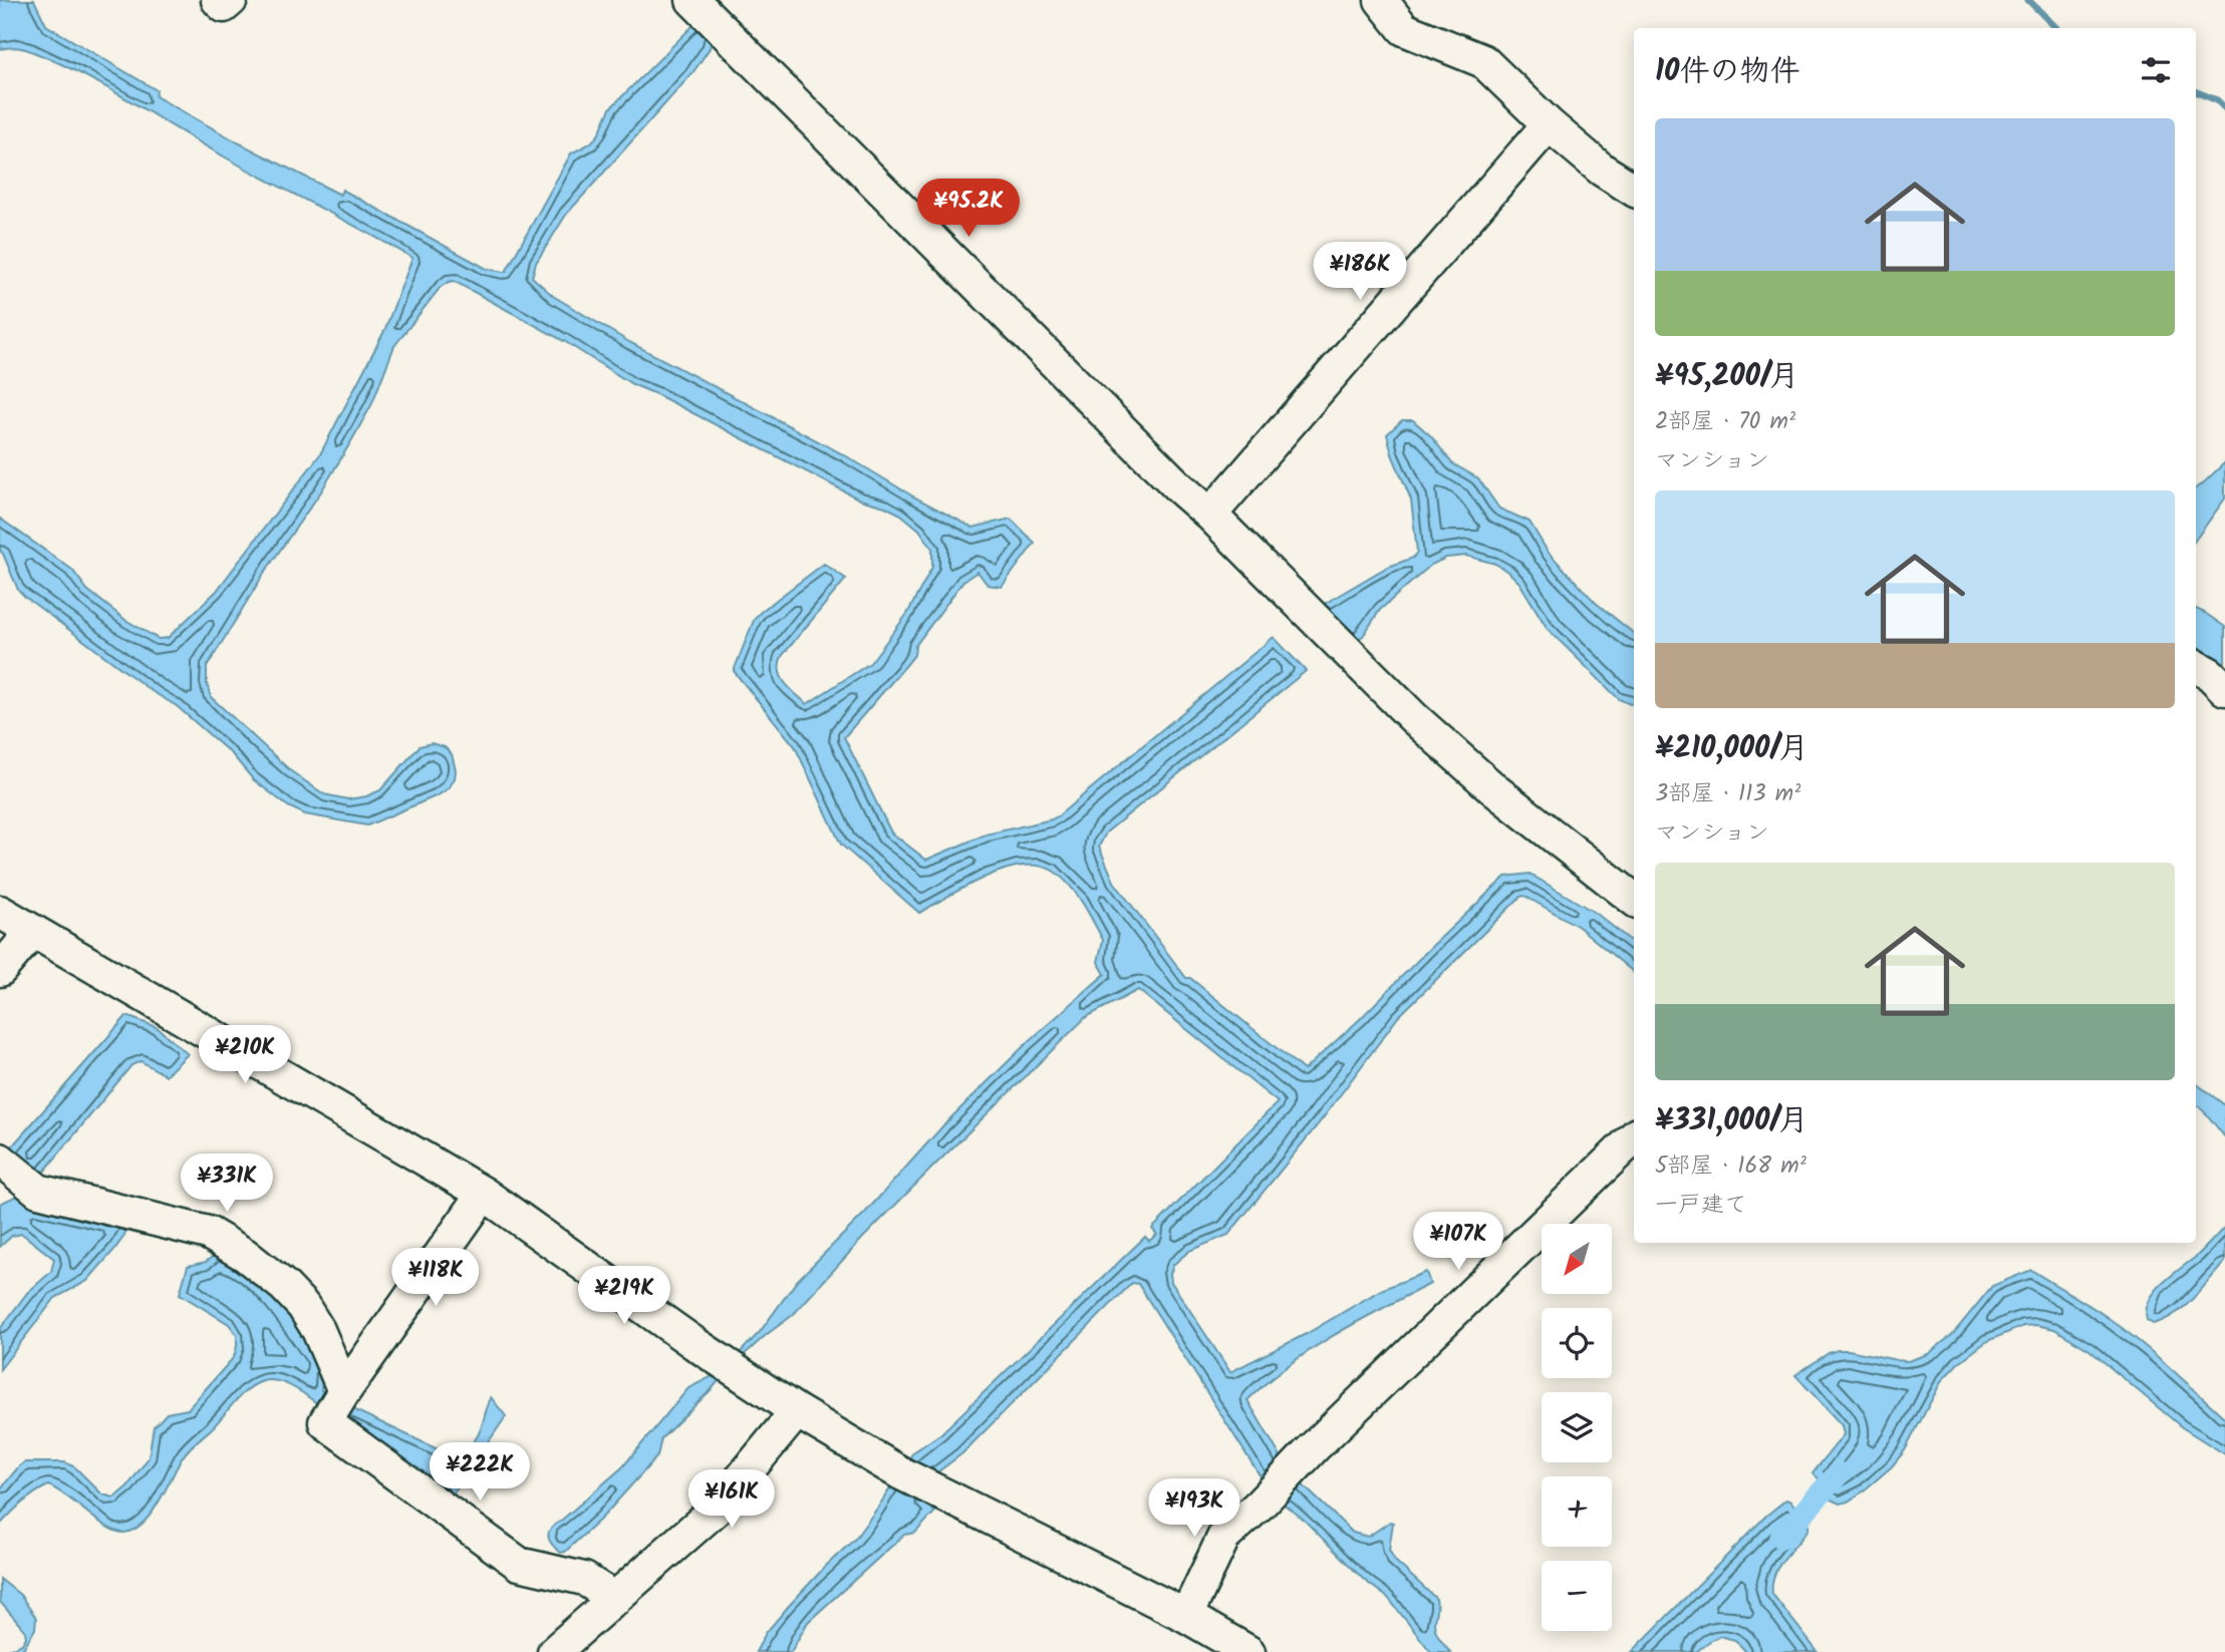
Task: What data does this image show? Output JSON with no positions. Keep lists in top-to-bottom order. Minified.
{"north":"bottom left","page":{"heading":"10件の物件","list":[{"name":"¥95,200/月","note":"2部屋 · 70 m² · マンション"},{"name":"¥210,000/月","note":"3部屋 · 113 m² · マンション"},{"name":"¥331,000/月","note":"5部屋 · 168 m² · 一戸建て"}],"price":["¥95.2K","¥186K","¥210K","¥331K","¥107K","¥118K","¥219K","¥222K","¥161K","¥193K"],"map_buttons":["+","−"]}}
